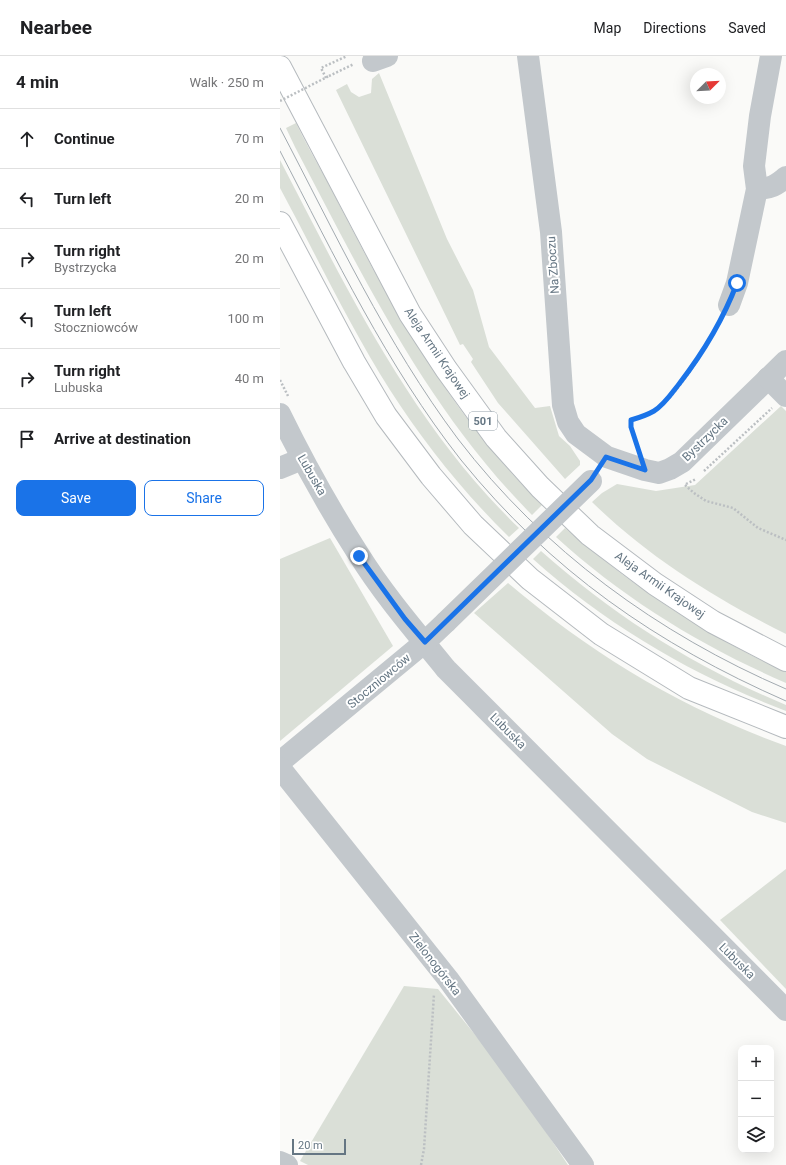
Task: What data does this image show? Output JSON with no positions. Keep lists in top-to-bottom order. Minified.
{"streets":{"main road":["Aleja Armii Krajowej","501"],"street":["Na Zboczu","Bystrzycka","Lubuska","Stoczniowców","Zielonogórska"]},"crossings":[["Na Zboczu","Bystrzycka"],["Na Zboczu","Stoczniowców"],["Bystrzycka","Stoczniowców"],["Lubuska","Stoczniowców"]],"scale_bar":"20 m","north":"top right","page":{"header":"Nearbee","nav":["Map","Directions","Saved"],"heading":["4 min","Walk · 250 m"],"list":[["Continue","70 m"],["Turn left","20 m"],["Turn right","Bystrzycka","20 m"],["Turn left","Stoczniowców","100 m"],["Turn right","Lubuska","40 m"],"Arrive at destination"],"buttons":["Save","Share"],"map_buttons":["+","−"],"scale":"20 m"}}
